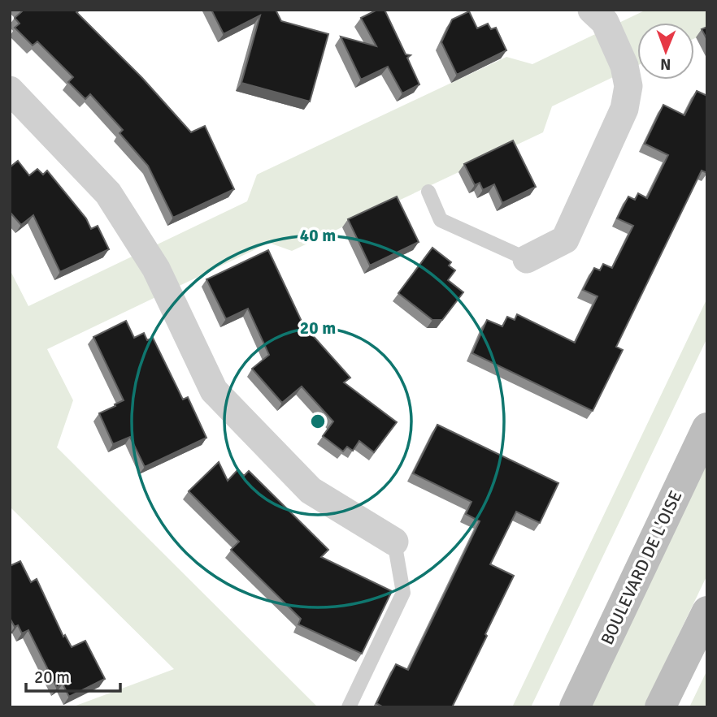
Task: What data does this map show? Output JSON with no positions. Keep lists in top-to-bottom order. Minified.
{"streets":{"main road":["BOULEVARD DE L'OISE"]},"scale_bar":"20 m","north":"bottom","rings":["40 m","20 m"]}
